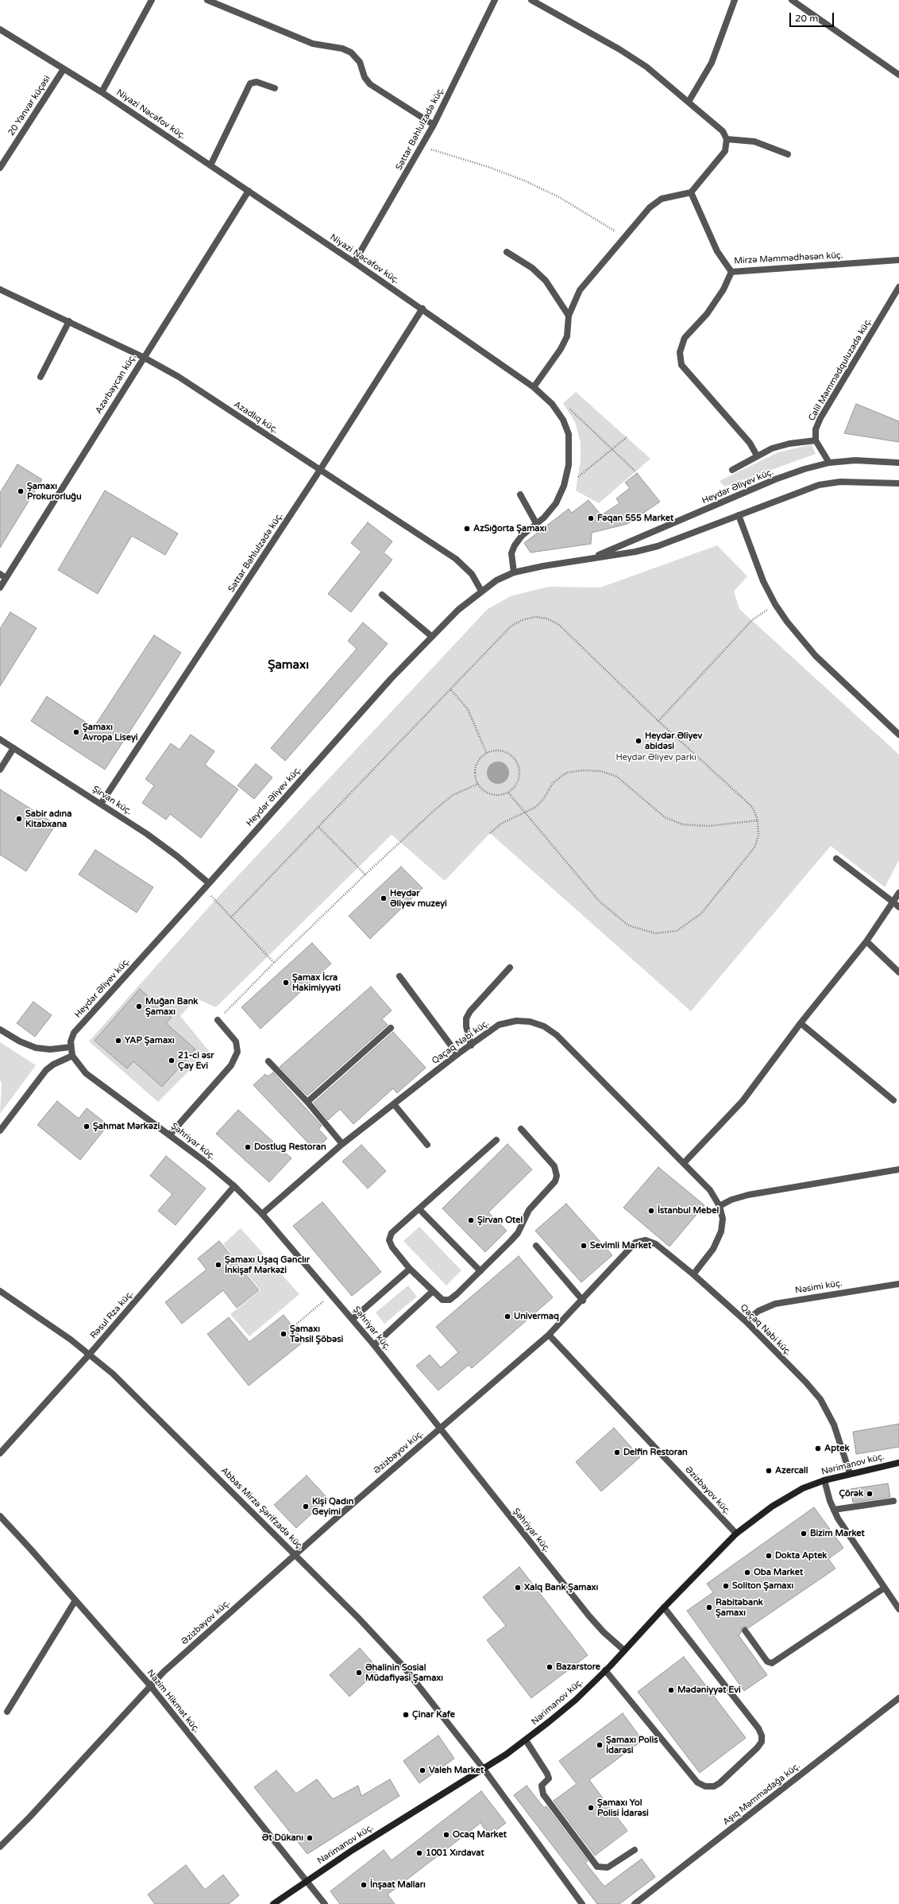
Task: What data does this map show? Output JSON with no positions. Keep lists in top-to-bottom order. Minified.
{"streets":{"main road":["Nərimanov küç."],"street":["20 Yanvar küçəsi","Niyazi Nəcəfov küç.","Səttar Bəhlulzadə küç.","Mirzə Məmmədhəsən küç.","Cəlil Məmmədquluzadə küç.","Azərbaycan küç.","Azadlıq küç.","Heydər Əliyev küç.","Şirvan küç.","Qaçaq Nəbi küç.","Şəhriyar küç.","Nəsimi küç.","Rəsul Rza küç.","Əzizbəyov küç.","Abbas Mirzə Şərifzadə küç.","Nazim Hikmət küç.","Aşıq Məmmədağa küç."]},"crossings":[["20 Yanvar küçəsi","Niyazi Nəcəfov küç."],["Niyazi Nəcəfov küç.","Səttar Bəhlulzadə küç."],["Niyazi Nəcəfov küç.","Azərbaycan küç."],["Niyazi Nəcəfov küç.","Heydər Əliyev küç."],["Səttar Bəhlulzadə küç.","Azadlıq küç."],["Səttar Bəhlulzadə küç.","Şirvan küç."],["Azərbaycan küç.","Azadlıq küç."],["Azadlıq küç.","Heydər Əliyev küç."],["Heydər Əliyev küç.","Şirvan küç."],["Heydər Əliyev küç.","Şəhriyar küç."],["Qaçaq Nəbi küç.","Şəhriyar küç."],["Qaçaq Nəbi küç.","Nəsimi küç."],["Qaçaq Nəbi küç.","Əzizbəyov küç."],["Qaçaq Nəbi küç.","Nərimanov küç."],["Şəhriyar küç.","Rəsul Rza küç."],["Şəhriyar küç.","Əzizbəyov küç."],["Şəhriyar küç.","Nərimanov küç."],["Rəsul Rza küç.","Abbas Mirzə Şərifzadə küç."],["Əzizbəyov küç.","Nərimanov küç."],["Əzizbəyov küç.","Abbas Mirzə Şərifzadə küç."],["Əzizbəyov küç.","Nazim Hikmət küç."],["Nərimanov küç.","Abbas Mirzə Şərifzadə küç."],["Nərimanov küç.","Nazim Hikmət küç."]],"districts":["Şamaxı"],"parks":["Heydər Əliyev parkı"],"places":["Şamaxı Prokurorluğu","Fəqan 555 Market","AzSığorta Şamaxı","Şamaxı Avropa Liseyi","Heydər Əliyev abidəsi","Sabir adına Kitabxana","Heydər Əliyev muzeyi","Şamax İcra Hakimiyyəti","Muğan Bank Şamaxı","YAP Şamaxı","21-ci əsr Çay Evi","Şahmat Mərkəzi","Dostlug Restoran","İstanbul Mebel","Şirvan Otel","Sevimli Market","Şamaxı Uşaq Gənclır İnkişaf Mərkəzi","Univermaq","Şamaxı Təhsil Şöbəsi","Aptek","Delfin Restoran","Azercall","Çörək","Kişi Qadın Geyimi","Bizim Market","Dokta Aptek","Oba Market","Soliton Şamaxı","Xalq Bank Şamaxı","Rabitəbank Şamaxı","Bazarstore","Əhalinin Sosial Müdafiyəsi Şamaxı","Mədəniyyət Evi","Çinar Kafe","Şamaxı Polis İdarəsi","Valeh Market","Şamaxı Yol Polisi İdarəsi","Ocaq Market","Ət Dükanı","1001 Xırdavat","İnşaat Malları"],"scale_bar":"20 m"}
